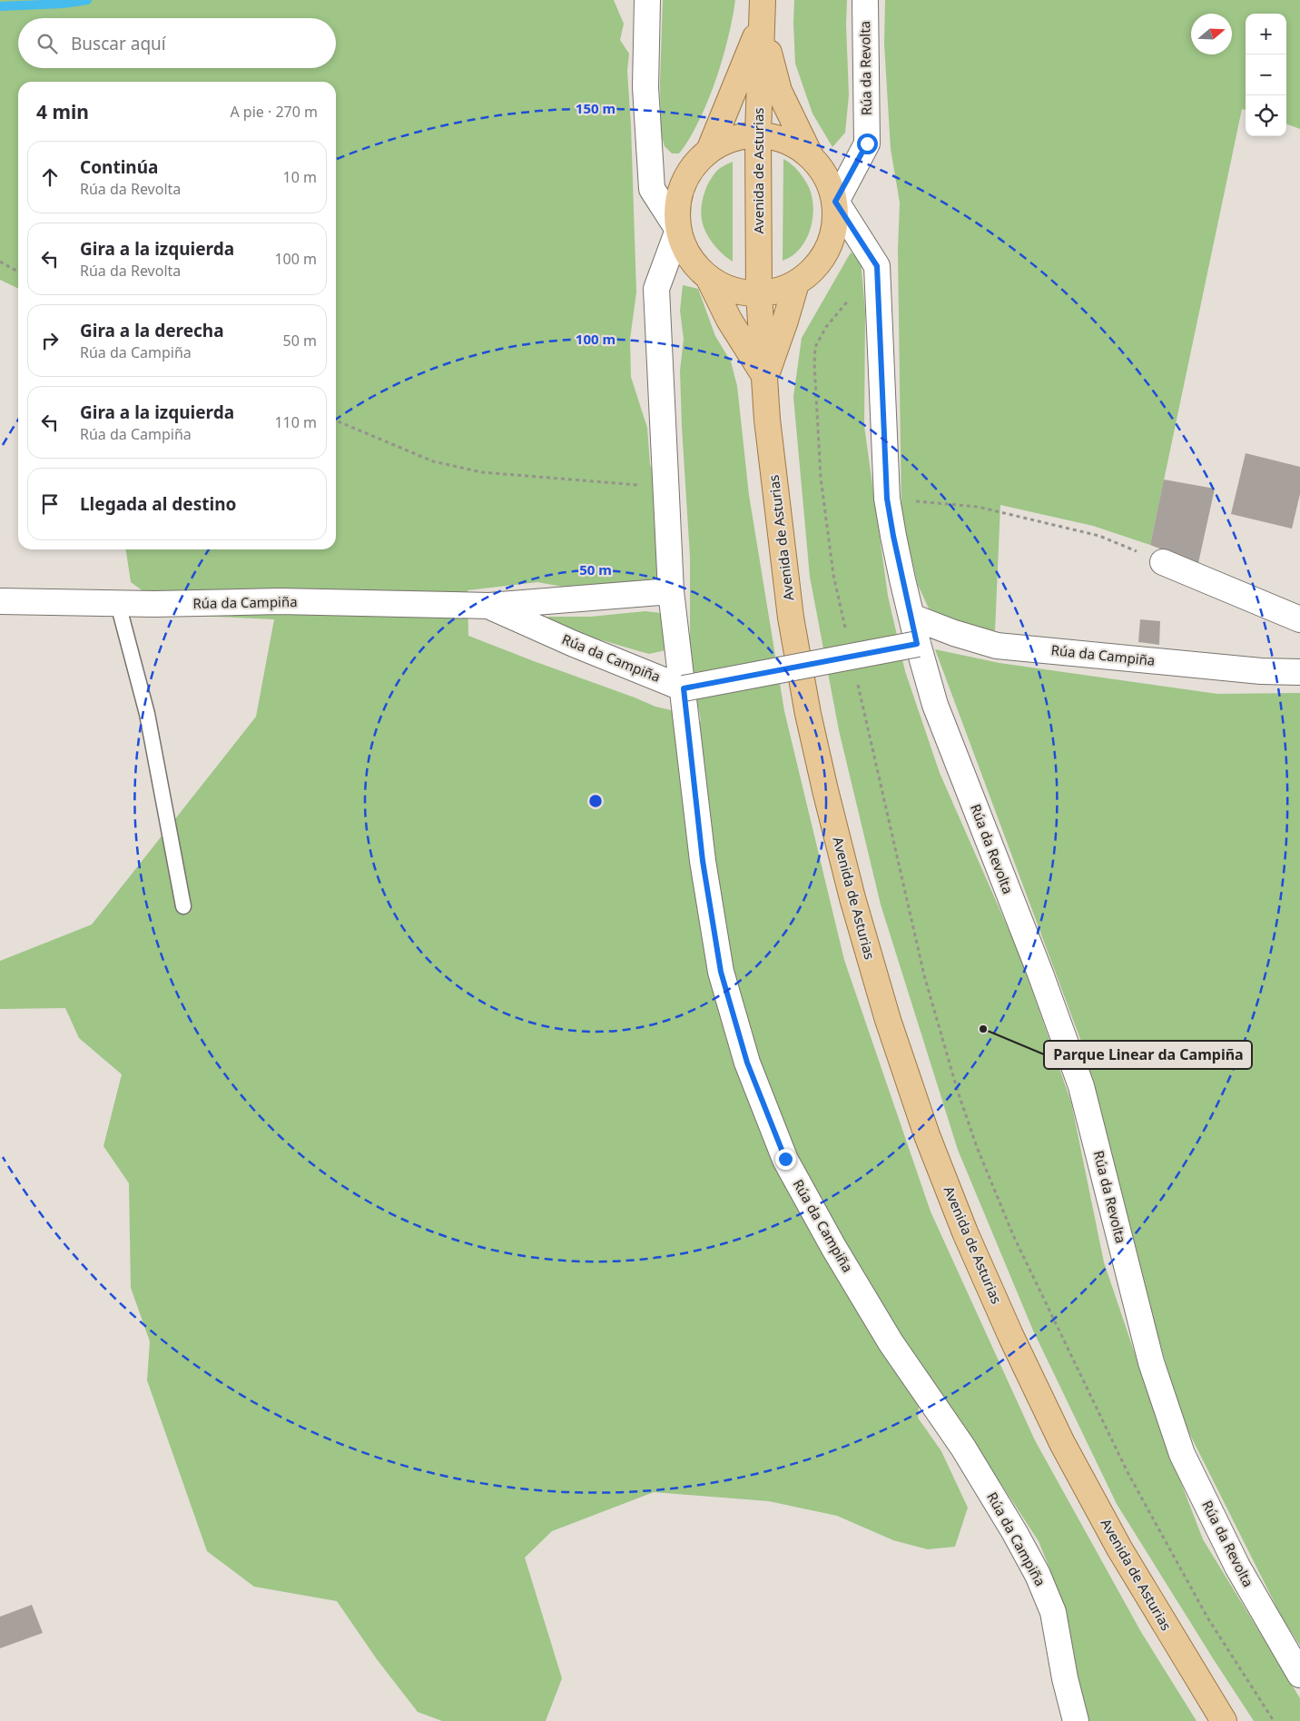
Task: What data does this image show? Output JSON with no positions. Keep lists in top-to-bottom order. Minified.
{"streets":{"main road":["Avenida de Asturias"],"street":["Rúa da Revolta","Rúa da Campiña"]},"crossings":[["Rúa da Revolta","Rúa da Campiña"]],"places":["Parque Linear da Campiña"],"north":"right","page":{"map_buttons":["+","−"],"search":"Buscar aquí","heading":["4 min","A pie · 270 m"],"list":[["Continúa","Rúa da Revolta","10 m"],["Gira a la izquierda","Rúa da Revolta","100 m"],["Gira a la derecha","Rúa da Campiña","50 m"],["Gira a la izquierda","Rúa da Campiña","110 m"],"Llegada al destino"]},"rings":["150 m","100 m","50 m"]}
